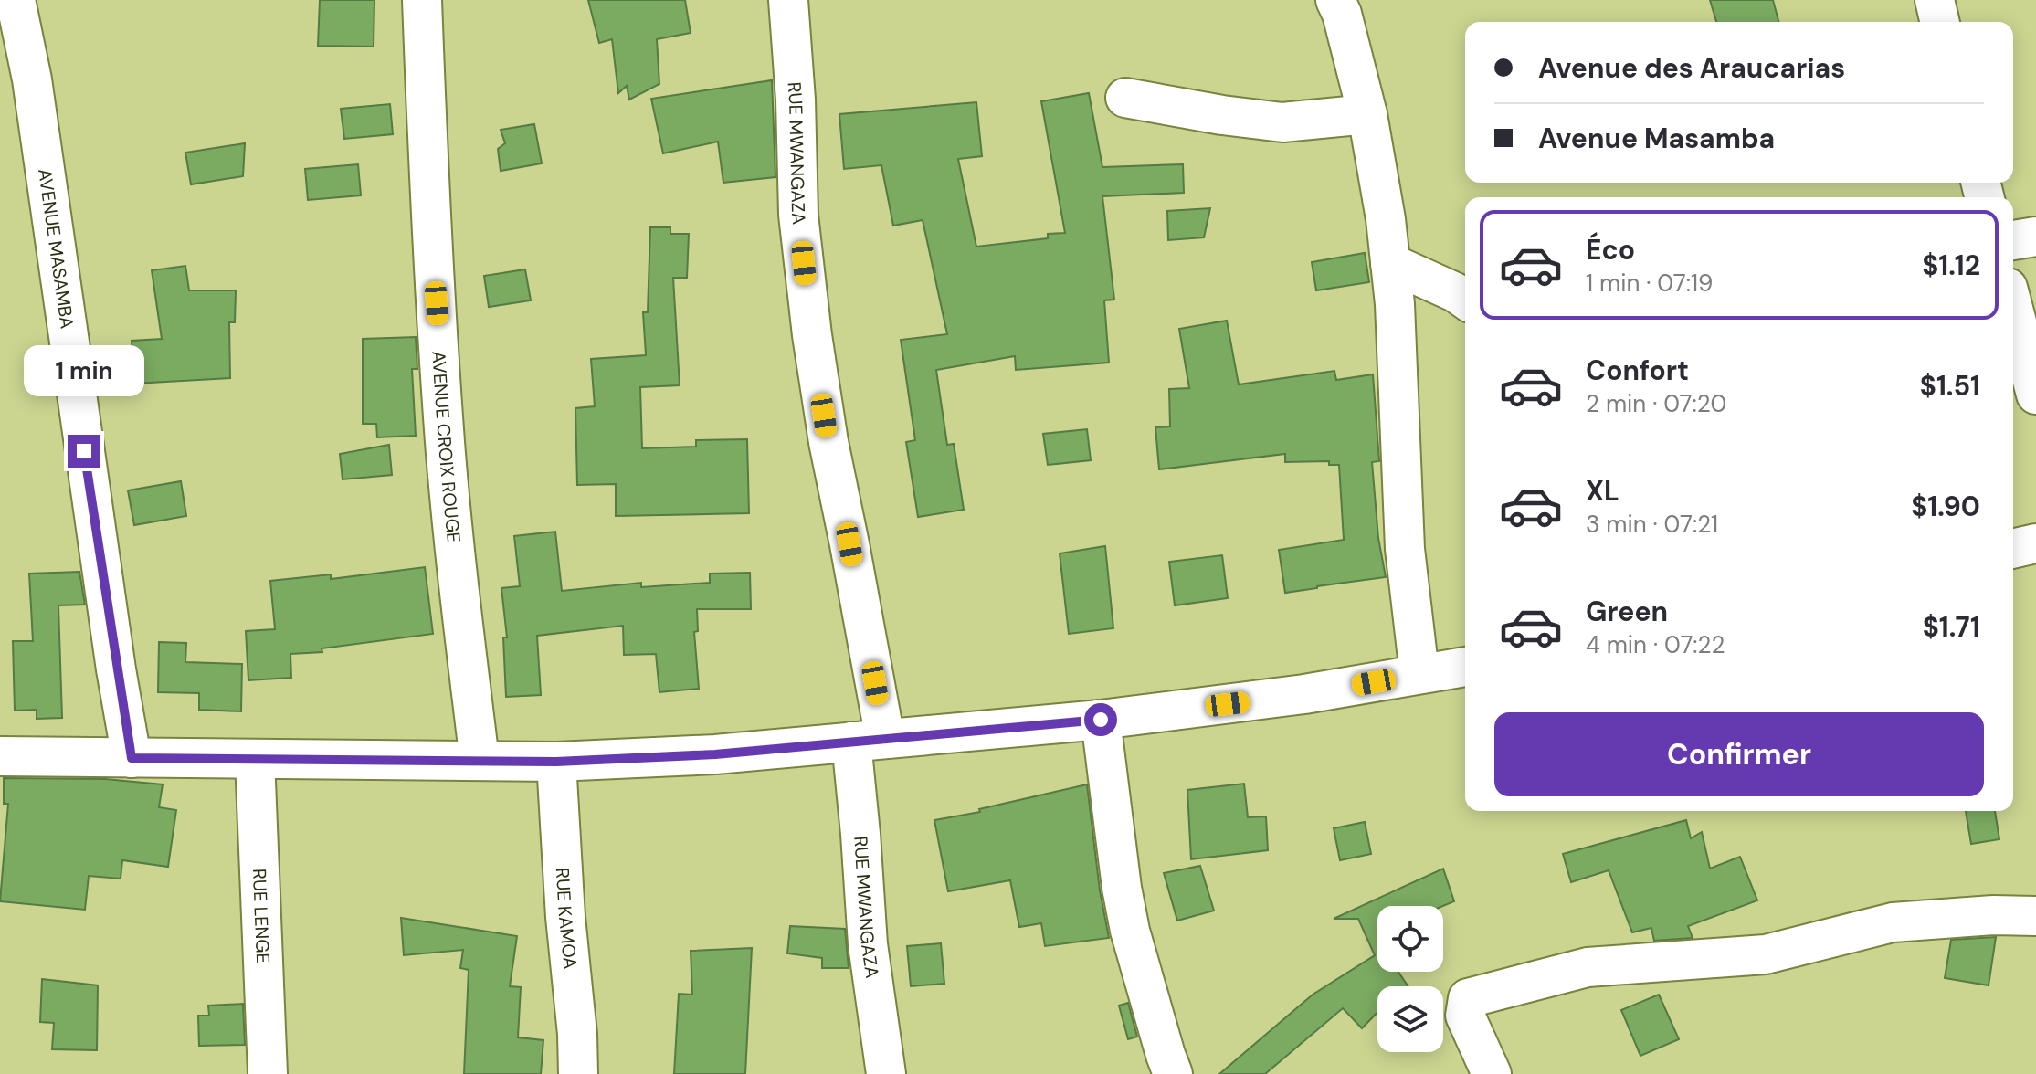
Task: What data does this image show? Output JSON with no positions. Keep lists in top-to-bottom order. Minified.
{"streets":{"street":["RUE MWANGAZA","AVENUE MASAMBA","AVENUE CROIX ROUGE","RUE LENGE","RUE KAMOA"]},"page":{"banner":["Avenue des Araucarias","Avenue Masamba"],"list":[{"name":"Éco","note":"1 min · 07:19","value":"$1.12"},{"name":"Confort","note":"2 min · 07:20","value":"$1.51"},{"name":"XL","note":"3 min · 07:21","value":"$1.90"},{"name":"Green","note":"4 min · 07:22","value":"$1.71"}],"bubble":"1 min","buttons":"Confirmer"}}
